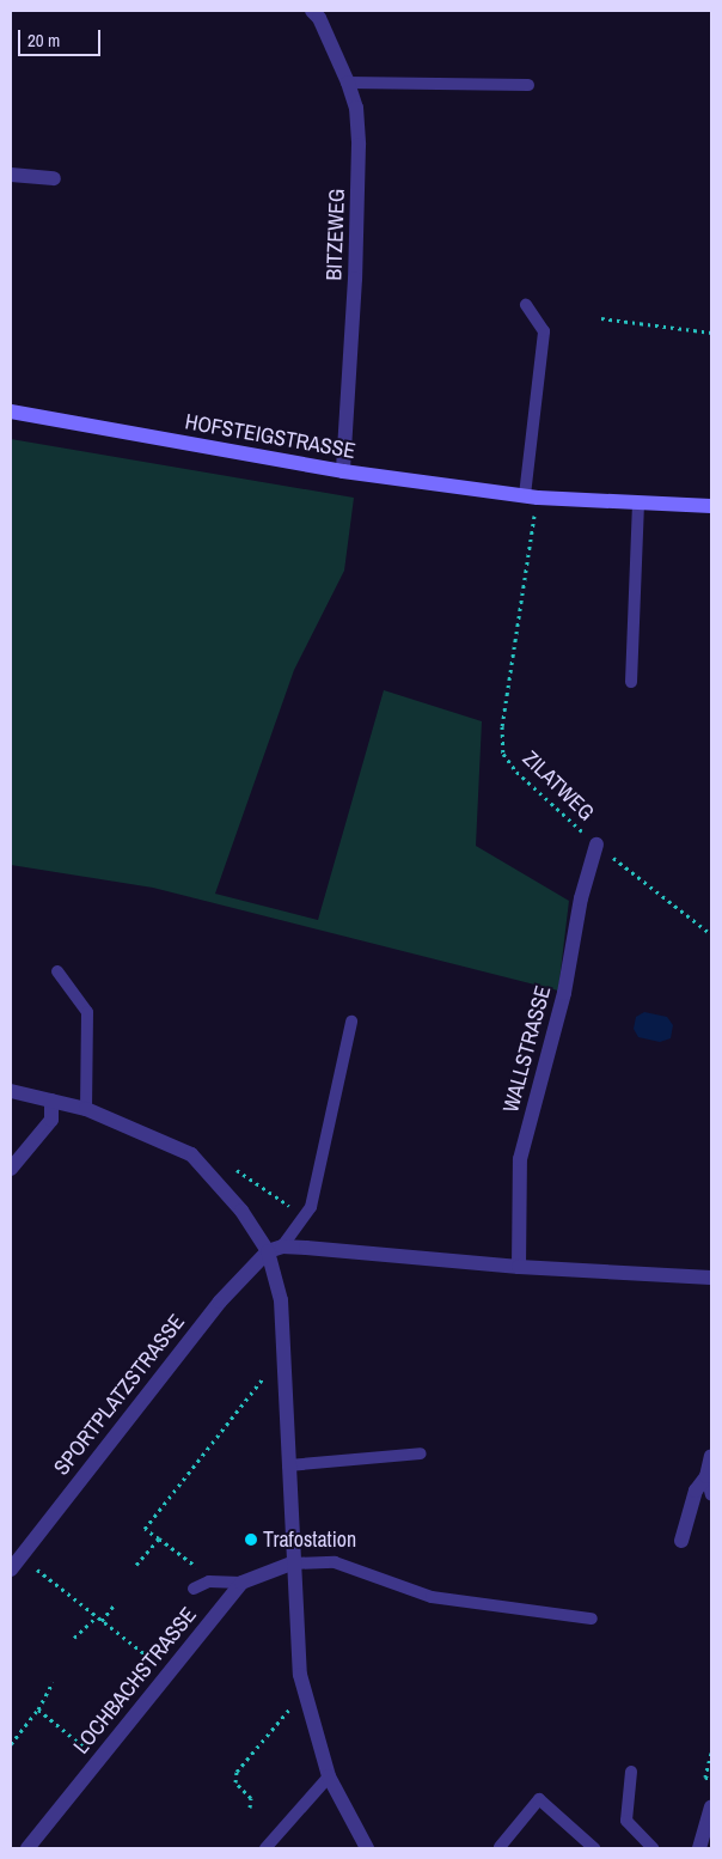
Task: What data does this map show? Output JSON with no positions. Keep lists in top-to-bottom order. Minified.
{"streets":{"main road":["HOFSTEIGSTRASSE"],"street":["BITZEWEG","WALLSTRASSE","SPORTPLATZSTRASSE","LOCHBACHSTRASSE"],"path":["ZILATWEG"]},"crossings":[["BITZEWEG","HOFSTEIGSTRASSE"],["HOFSTEIGSTRASSE","ZILATWEG"],["ZILATWEG","WALLSTRASSE"]],"places":["Trafostation"],"scale_bar":"20 m"}
